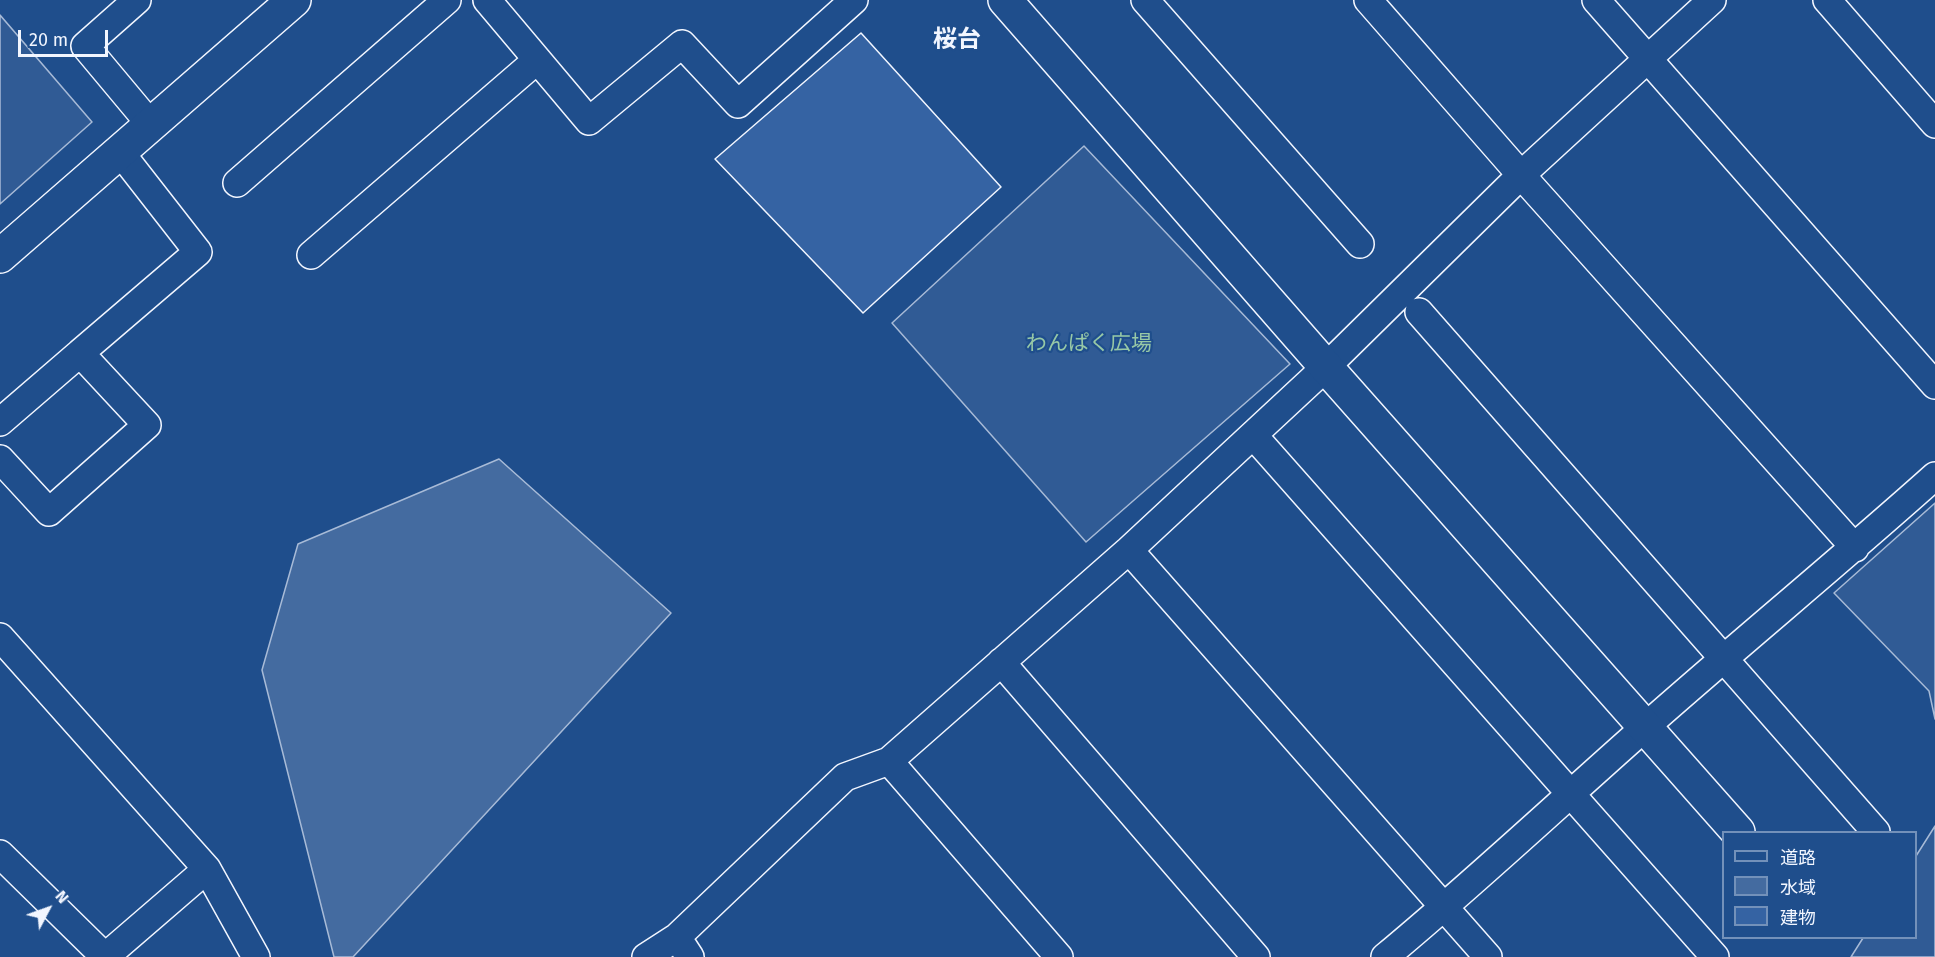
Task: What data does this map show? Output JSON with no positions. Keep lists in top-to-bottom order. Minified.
{"districts":["桜台"],"parks":["わんぱく広場"],"legend":["道路","水域","建物"],"scale_bar":"20 m","north":"top right"}
